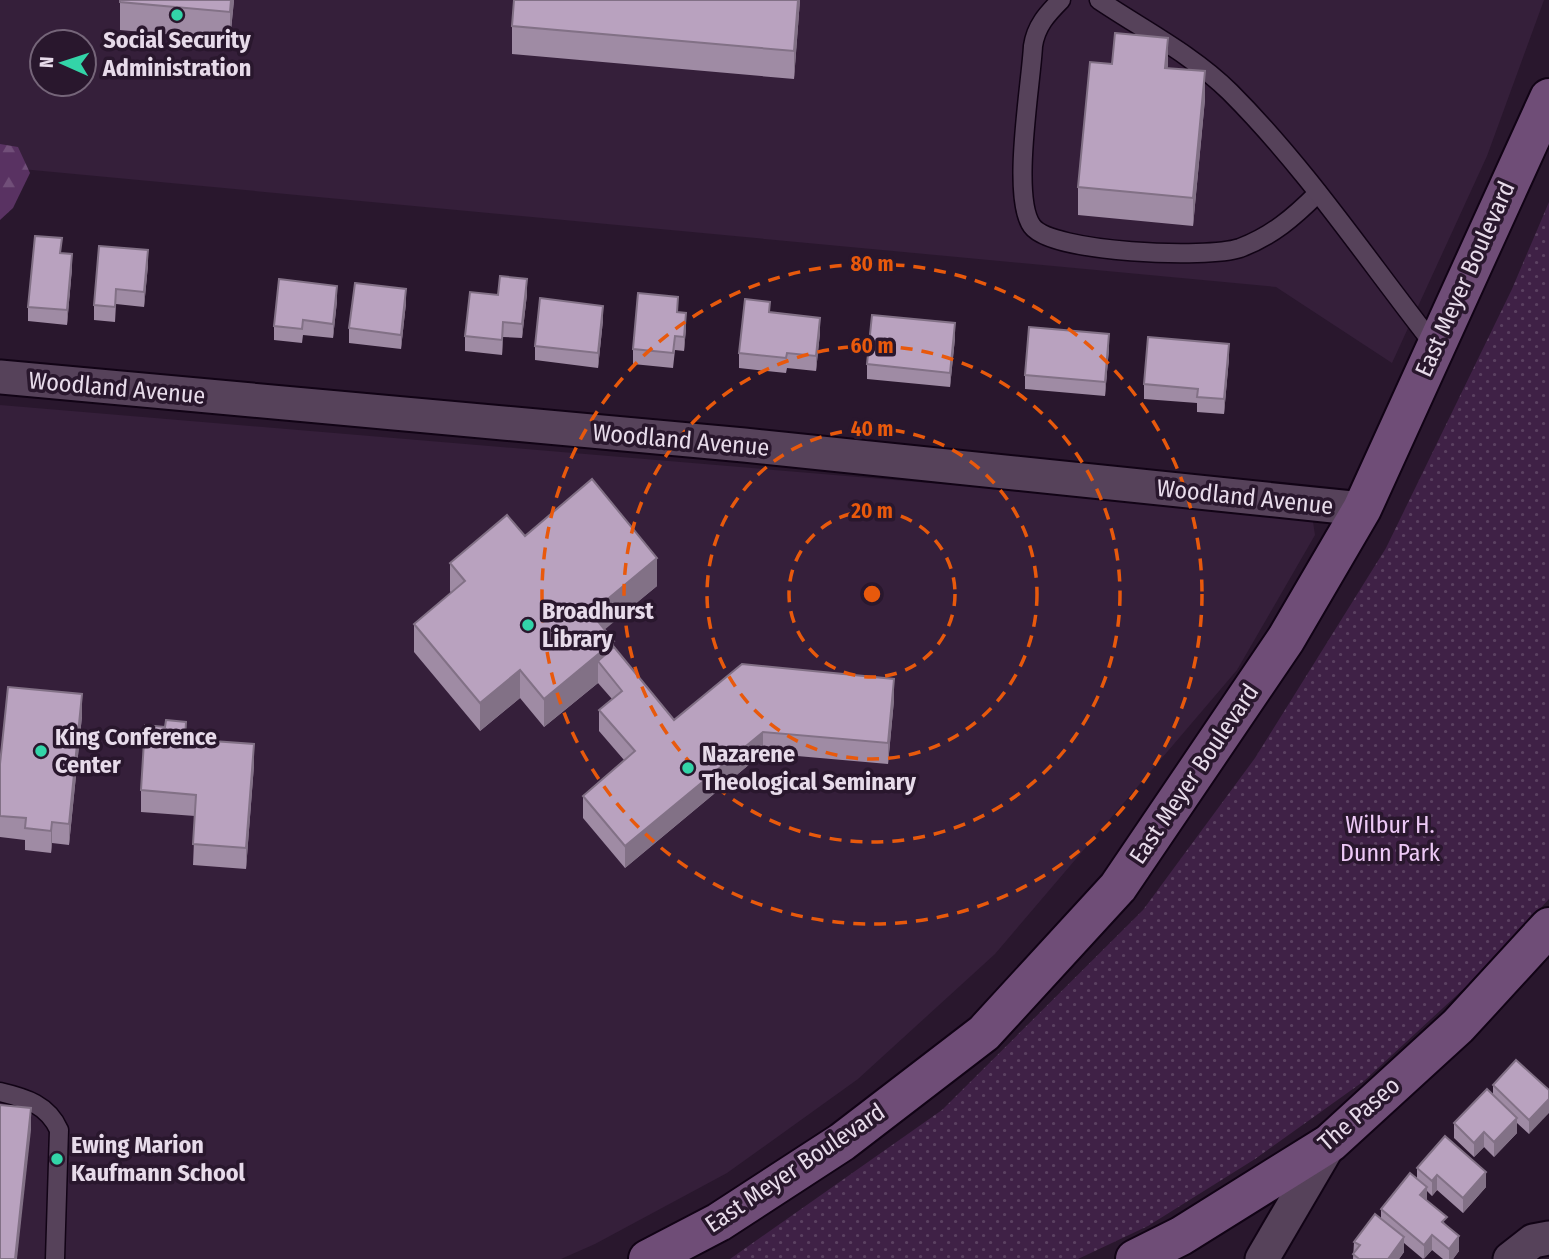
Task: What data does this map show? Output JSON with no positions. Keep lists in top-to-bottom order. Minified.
{"streets":{"main road":["East Meyer Boulevard","The Paseo"],"street":["Woodland Avenue"]},"crossings":[["East Meyer Boulevard","Woodland Avenue"]],"parks":["Wilbur H. Dunn Park"],"places":["Social Security Administration","Broadhurst Library","King Conference Center","Nazarene Theological Seminary","Ewing Marion Kaufmann School"],"north":"left","rings":["80 m","60 m","40 m","20 m"]}
